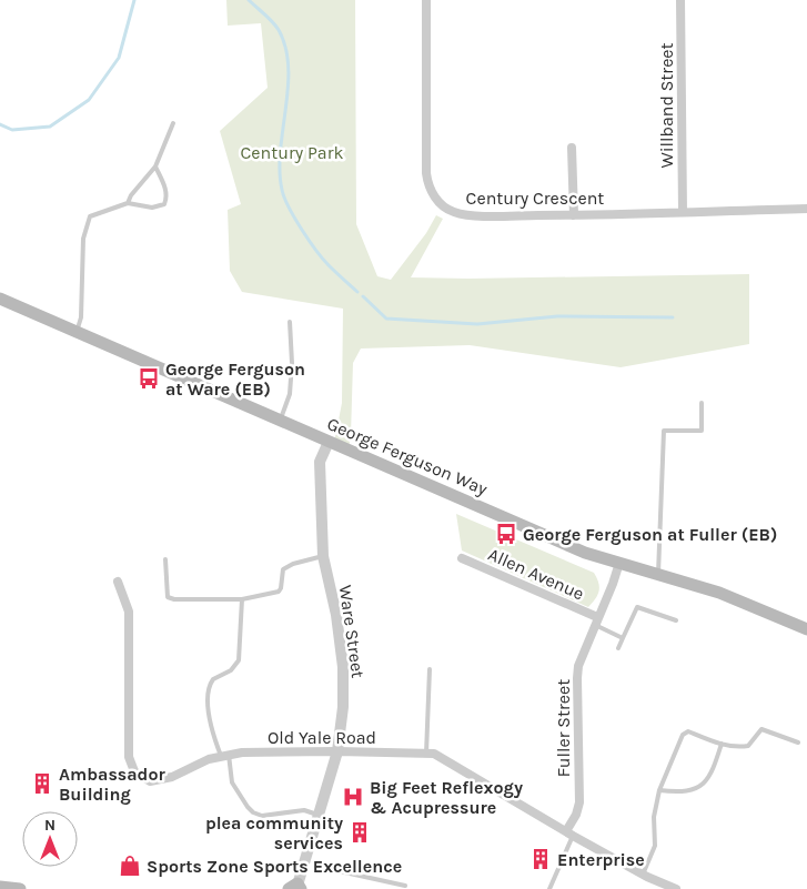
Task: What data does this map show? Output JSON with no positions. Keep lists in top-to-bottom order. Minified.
{"streets":{"main road":["George Ferguson Way"],"street":["Willband Street","Century Crescent","Allen Avenue","Ware Street","Fuller Street","Old Yale Road"]},"crossings":[["Willband Street","Century Crescent"],["George Ferguson Way","Ware Street"],["George Ferguson Way","Fuller Street"],["Allen Avenue","Fuller Street"],["Ware Street","Old Yale Road"],["Fuller Street","Old Yale Road"]],"parks":["Century Park"],"places":{"bus stop":["George Ferguson at Ware (EB)","George Ferguson at Fuller (EB)"],"building":["Ambassador Building","plea community services","Enterprise"],"hospital":["Big Feet Reflexogy & Acupressure"],"shop":["Sports Zone Sports Excellence"]},"north":"top"}
